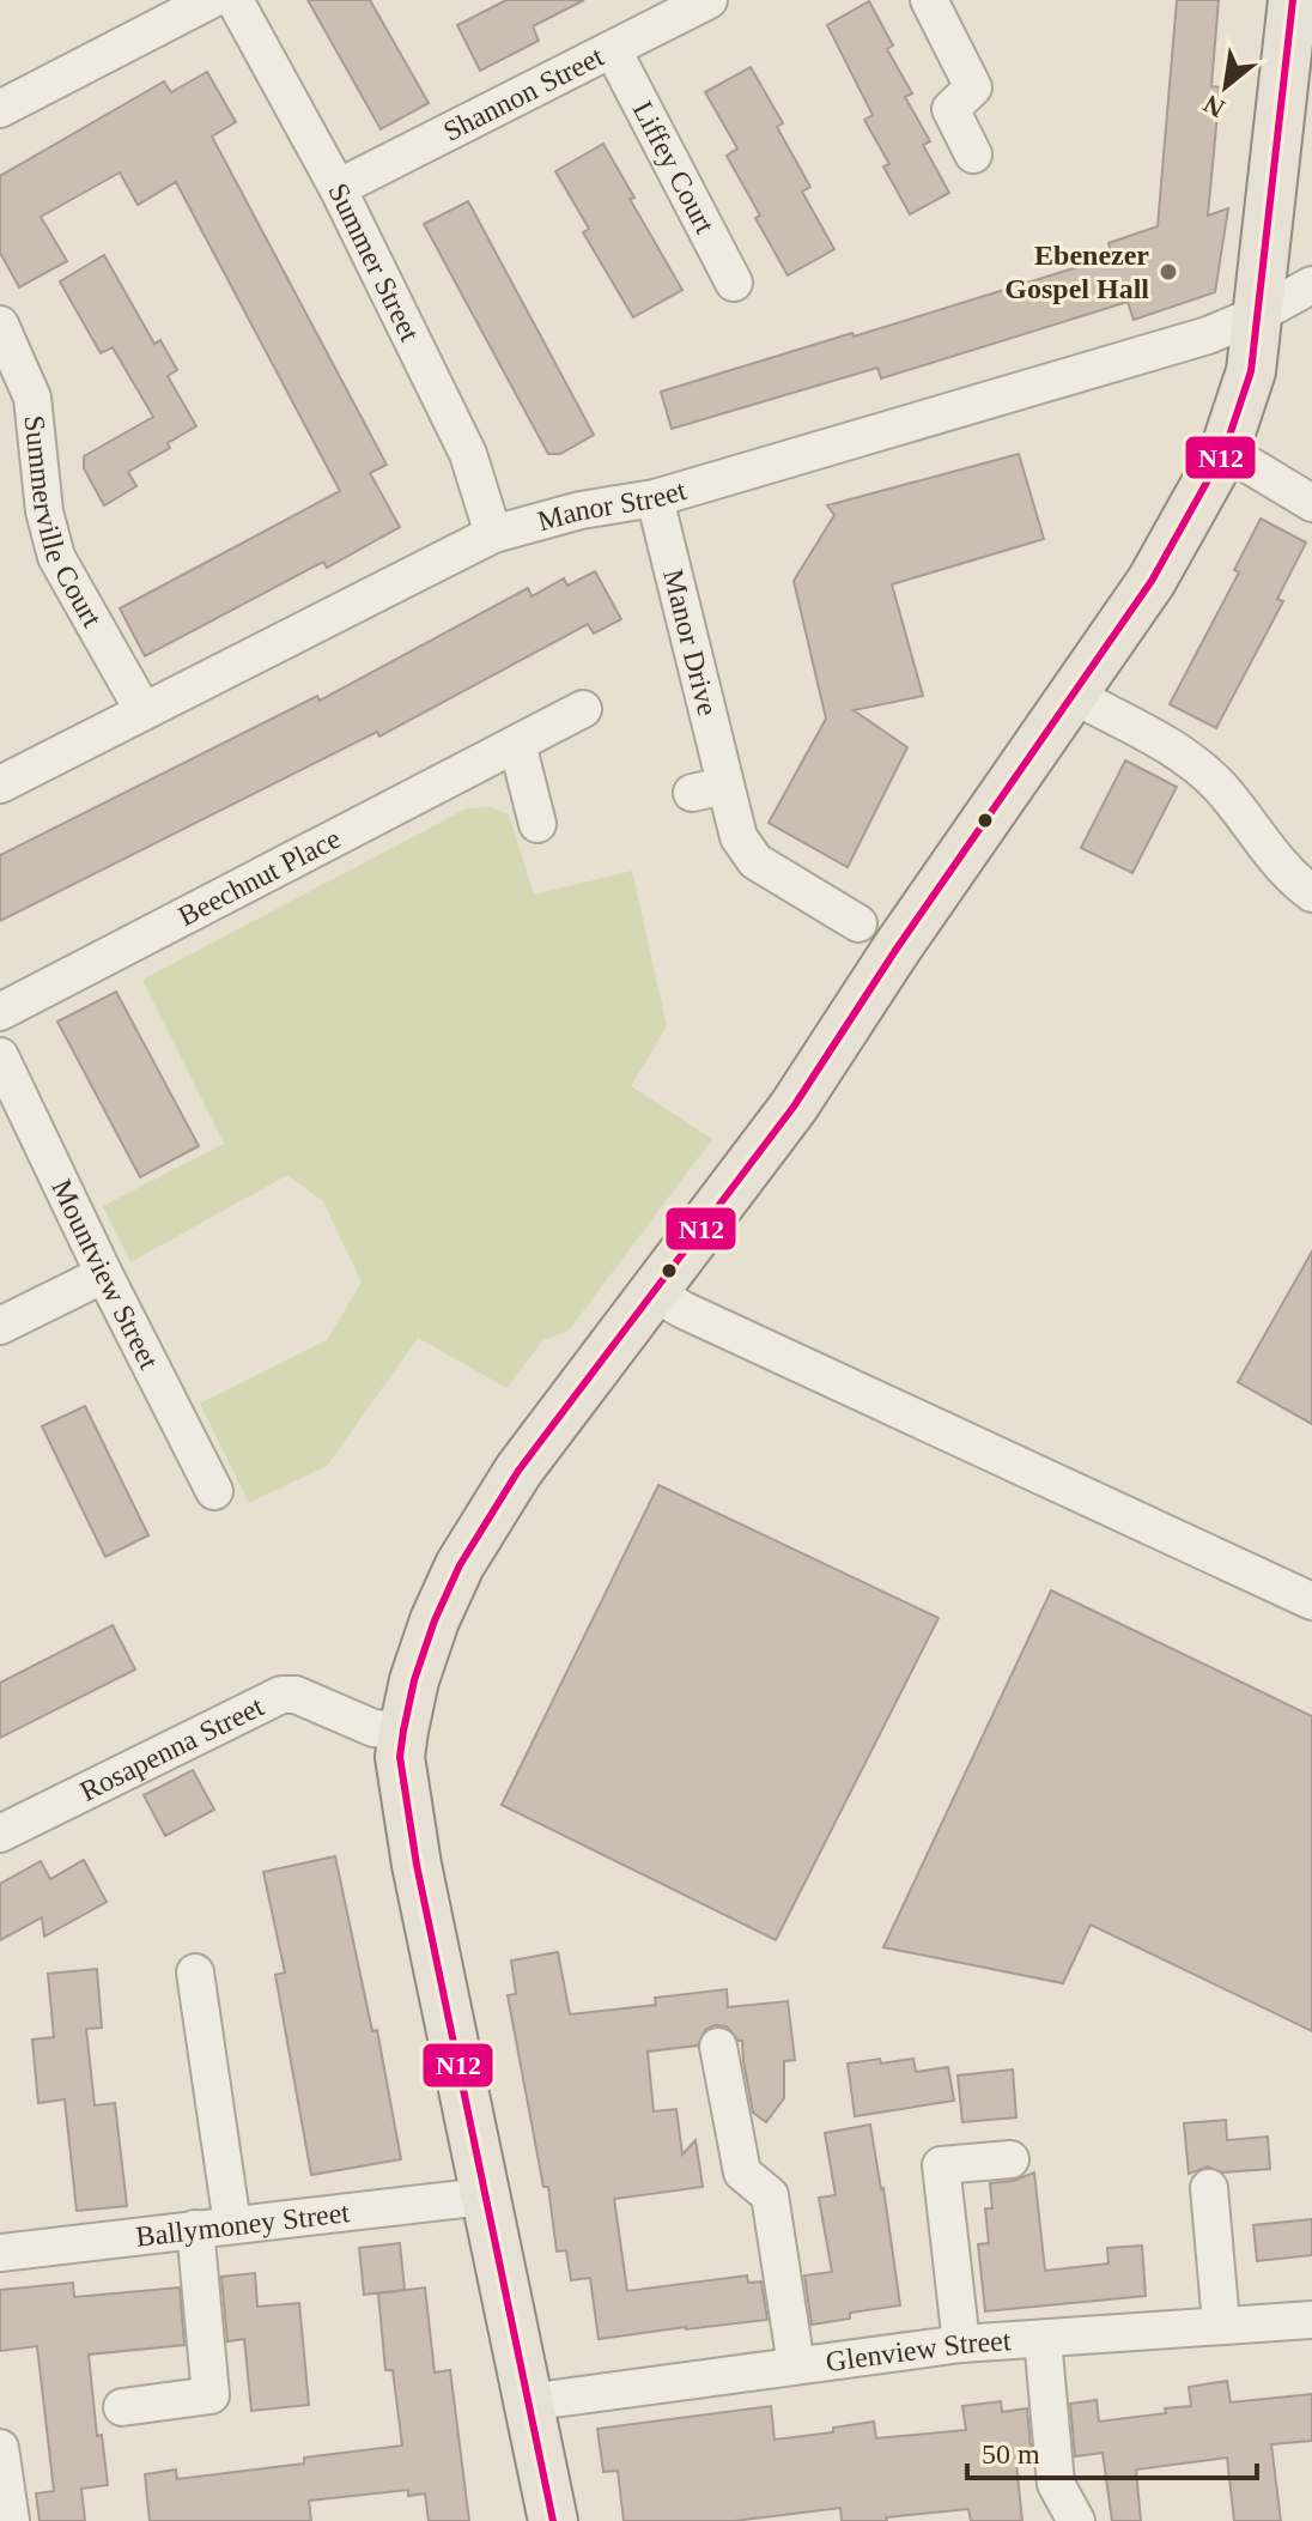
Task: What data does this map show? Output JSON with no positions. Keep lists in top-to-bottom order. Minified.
{"streets":{"street":["Shannon Street","Liffey Court","Summer Street","Manor Street","Summerville Court","Manor Drive","Beechnut Place","Mountview Street","Rosapenna Street","Ballymoney Street","Glenview Street"]},"crossings":[["Shannon Street","Liffey Court"],["Shannon Street","Summer Street"],["Summer Street","Manor Street"],["Manor Street","Summerville Court"],["Manor Street","Manor Drive"]],"places":["Ebenezer Gospel Hall"],"lines":["transit line N12"],"scale_bar":"50 m","north":"bottom left"}
